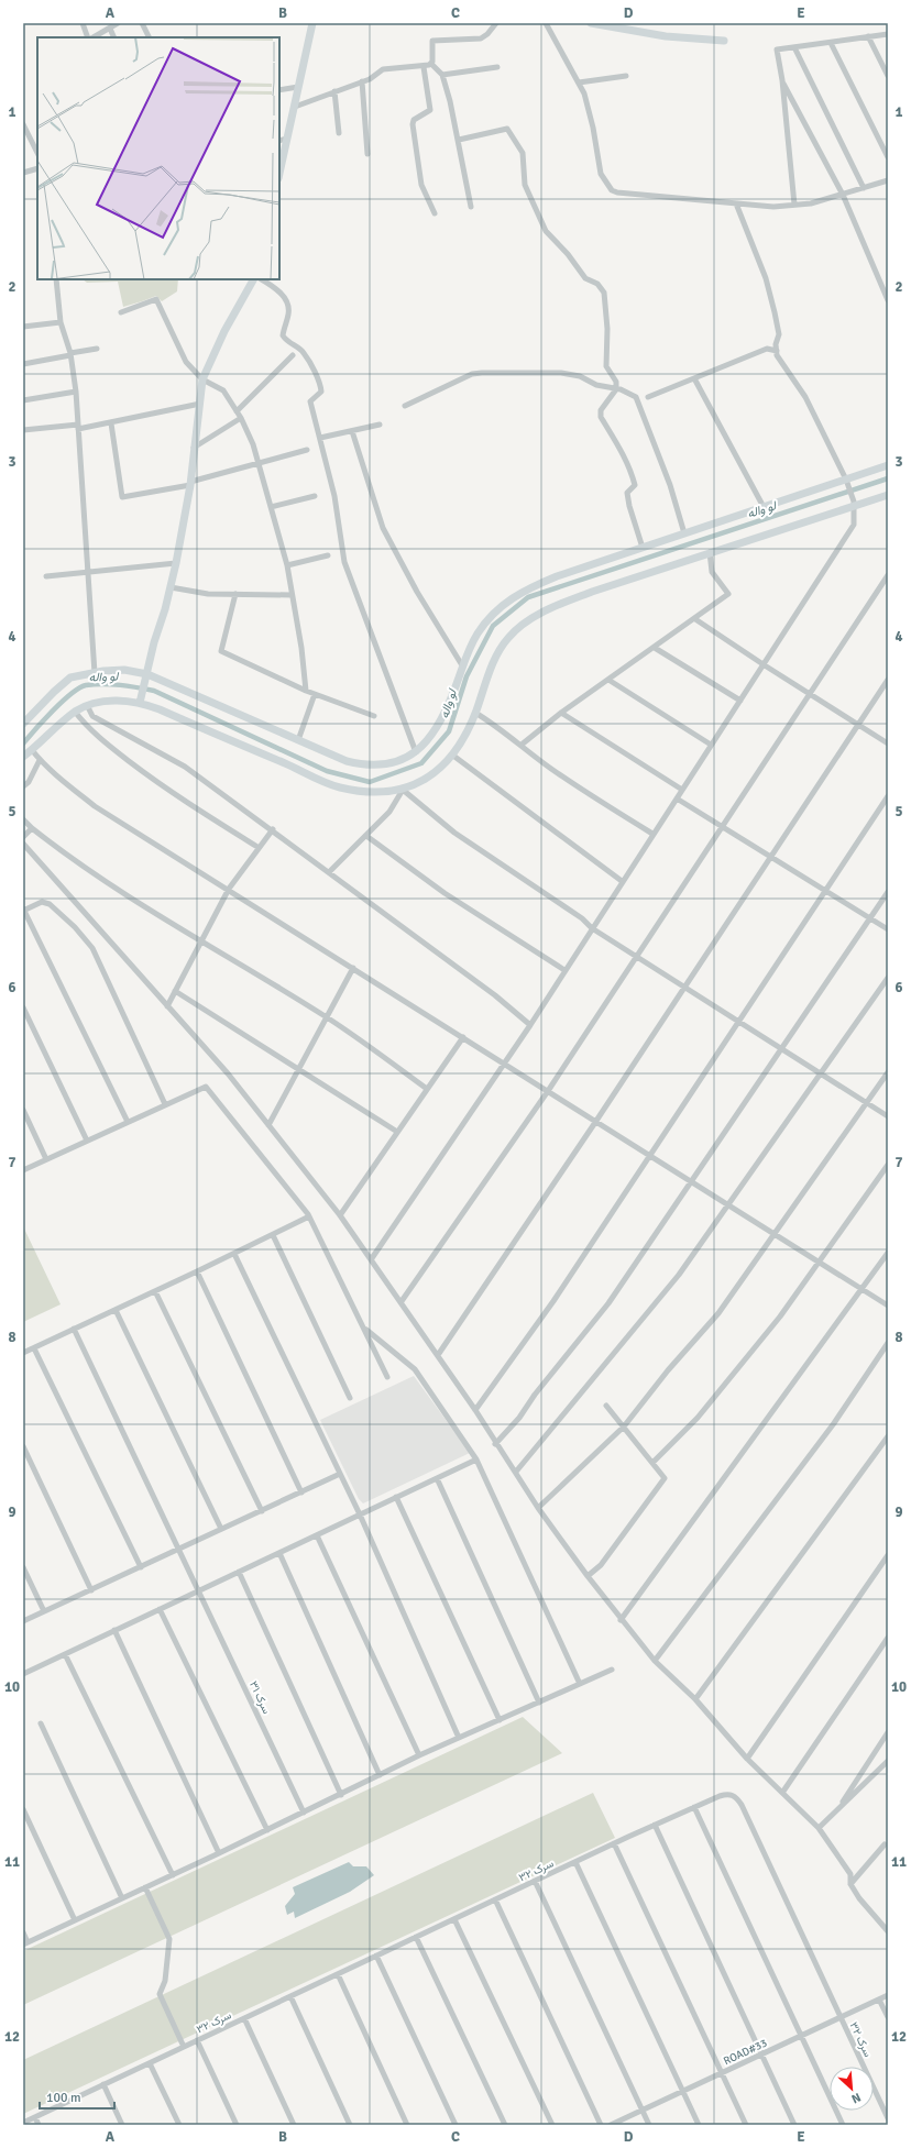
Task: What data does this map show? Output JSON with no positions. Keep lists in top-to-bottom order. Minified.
{"streets":{"street":["سرک ۳۱","سرک ۳۲","ROAD#33"]},"crossings":[["سرک ۳۲","ROAD#33"]],"water":["لو واله"],"scale_bar":"100 m","north":"bottom right","grid":{"columns":["A","B","C","D","E"],"rows":["1","2","3","4","5","6","7","8","9","10","11","12"]}}
